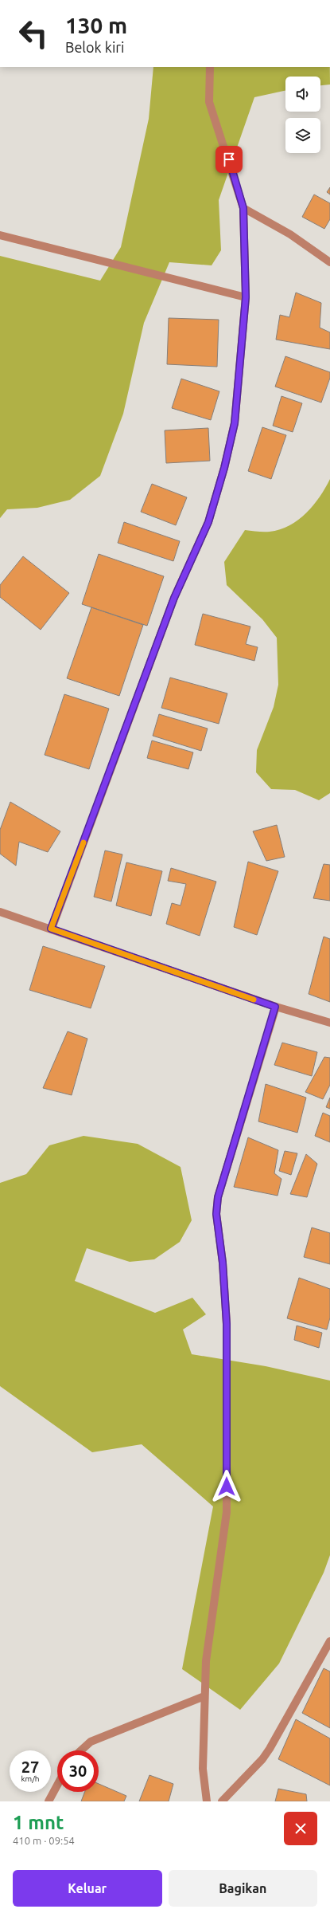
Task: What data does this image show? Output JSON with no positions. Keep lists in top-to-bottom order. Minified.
{"page":{"turn":["130 m","Belok kiri"],"speed":"27 km/h","limit":"30","heading":["1 mnt","410 m · 09:54"],"buttons":["Keluar","Bagikan"]}}
